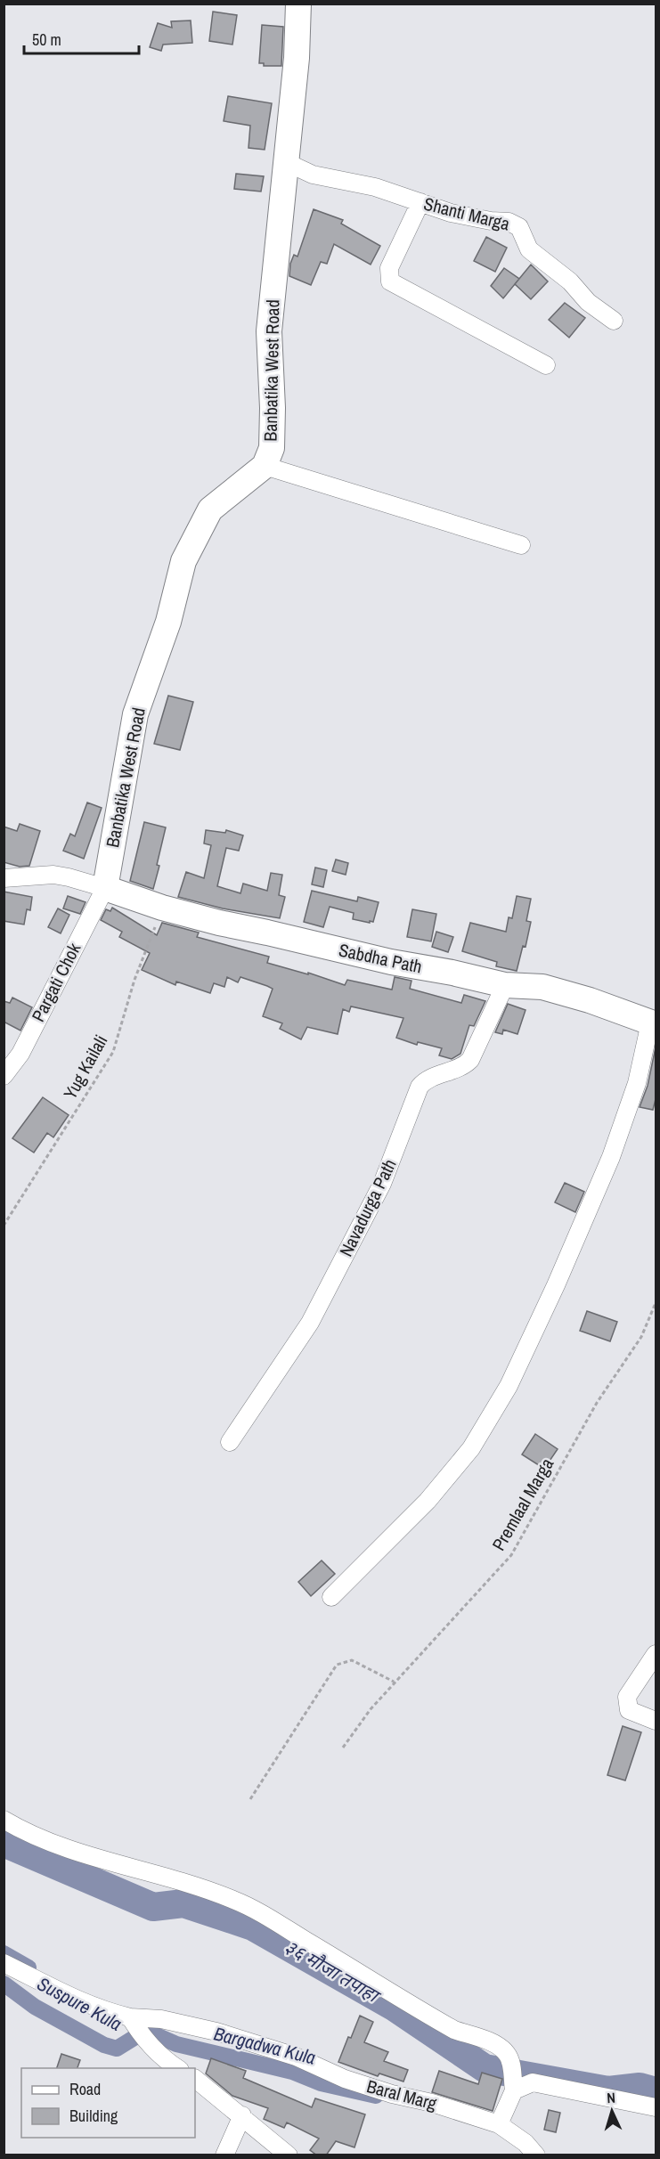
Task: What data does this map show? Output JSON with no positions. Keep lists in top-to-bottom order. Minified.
{"streets":{"street":["Shanti Marga","Banbatika West Road","Sabdha Path","Pargati Chok","Navadurga Path","Baral Marg"],"path":["Yug Kailali","Premlaal Marga"]},"crossings":[["Shanti Marga","Banbatika West Road"],["Banbatika West Road","Sabdha Path"],["Banbatika West Road","Pargati Chok"],["Sabdha Path","Pargati Chok"],["Sabdha Path","Yug Kailali"],["Sabdha Path","Navadurga Path"]],"water":["३६ मौजा तपाहा","Suspure Kula","Bargadwa Kula"],"legend":["Road","Building"],"scale_bar":"50 m","north":"top"}
